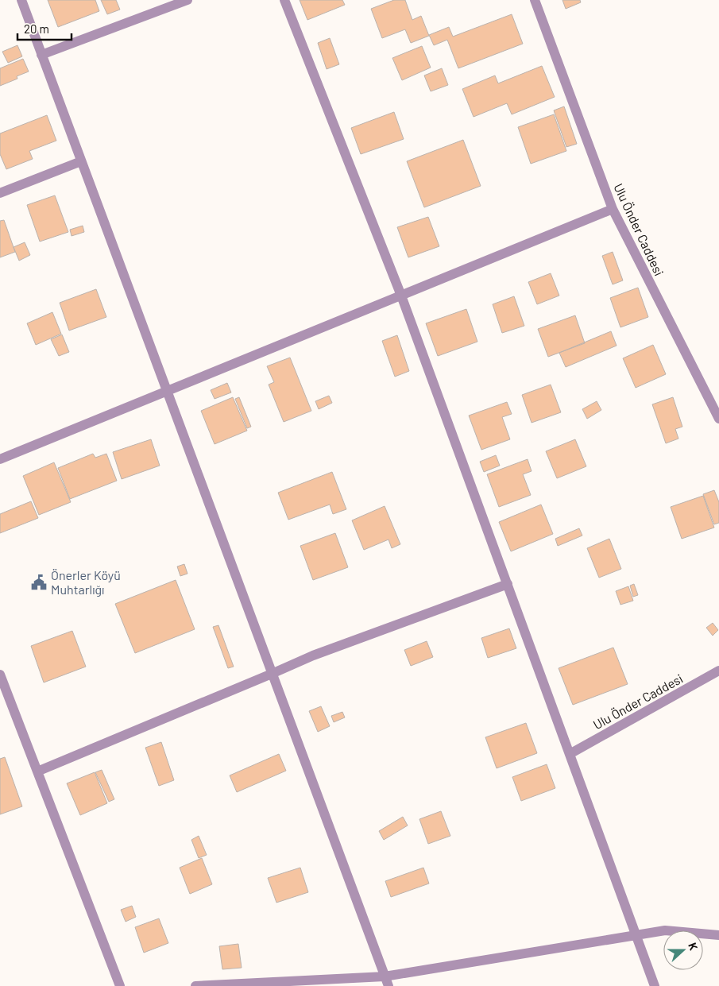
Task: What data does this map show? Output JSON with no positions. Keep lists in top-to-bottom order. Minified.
{"streets":{"street":["Ulu Önder Caddesi"]},"places":{"public building":["Önerler Köyü Muhtarlığı"]},"scale_bar":"20 m","north":"right"}
